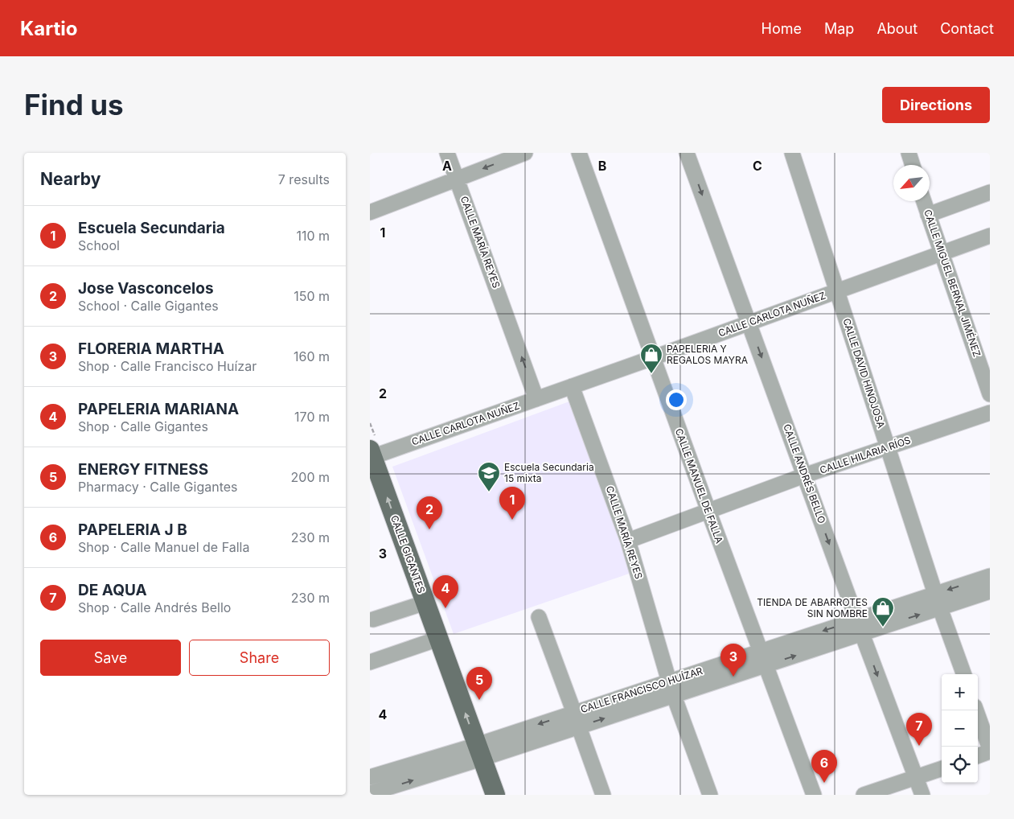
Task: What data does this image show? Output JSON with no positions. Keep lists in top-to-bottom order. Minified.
{"streets":{"main road":["CALLE GIGANTES"],"street":["CALLE MARÍA REYES","CALLE MIGUEL BERNAL JIMÉNEZ","CALLE CARLOTA NUÑEZ","CALLE DAVID HINOJOSA","CALLE HILARIA RÍOS","CALLE ANDRÉS BELLO","CALLE MANUEL DE FALLA","CALLE FRANCISCO HUÍZAR"]},"crossings":[["CALLE MARÍA REYES","CALLE CARLOTA NUÑEZ"],["CALLE MARÍA REYES","CALLE HILARIA RÍOS"],["CALLE MARÍA REYES","CALLE FRANCISCO HUÍZAR"],["CALLE MIGUEL BERNAL JIMÉNEZ","CALLE CARLOTA NUÑEZ"],["CALLE CARLOTA NUÑEZ","CALLE DAVID HINOJOSA"],["CALLE CARLOTA NUÑEZ","CALLE ANDRÉS BELLO"],["CALLE CARLOTA NUÑEZ","CALLE MANUEL DE FALLA"],["CALLE CARLOTA NUÑEZ","CALLE GIGANTES"],["CALLE DAVID HINOJOSA","CALLE HILARIA RÍOS"],["CALLE DAVID HINOJOSA","CALLE FRANCISCO HUÍZAR"],["CALLE HILARIA RÍOS","CALLE ANDRÉS BELLO"],["CALLE HILARIA RÍOS","CALLE MANUEL DE FALLA"],["CALLE ANDRÉS BELLO","CALLE FRANCISCO HUÍZAR"],["CALLE MANUEL DE FALLA","CALLE FRANCISCO HUÍZAR"],["CALLE GIGANTES","CALLE FRANCISCO HUÍZAR"]],"one_way":["CALLE MARÍA REYES","CALLE ANDRÉS BELLO","CALLE GIGANTES"],"places":{"shop":["PAPELERIA Y REGALOS MAYRA","TIENDA DE ABARROTES SIN NOMBRE"],"school or university":["Escuela Secundaria 15 mixta"]},"north":"bottom left","page":{"header":"Kartio","nav":["Home","Map","About","Contact"],"buttons":["Directions",["Save","Share"]],"title":"Find us","heading":["Nearby","7 results"],"list":[{"mark":"1","name":"Escuela Secundaria","note":"School","value":"110 m"},{"mark":"2","name":"Jose Vasconcelos","note":"School · Calle Gigantes","value":"150 m"},{"mark":"3","name":"FLORERIA MARTHA","note":"Shop · Calle Francisco Huízar","value":"160 m"},{"mark":"4","name":"PAPELERIA MARIANA","note":"Shop · Calle Gigantes","value":"170 m"},{"mark":"5","name":"ENERGY FITNESS","note":"Pharmacy · Calle Gigantes","value":"200 m"},{"mark":"6","name":"PAPELERIA J B","note":"Shop · Calle Manuel de Falla","value":"230 m"},{"mark":"7","name":"DE AQUA","note":"Shop · Calle Andrés Bello","value":"230 m"}],"pins":["1","2","4","3","5","7","6"],"map_buttons":["+","−"]},"grid":{"columns":["A","B","C"],"rows":["1","2","3","4"]}}
